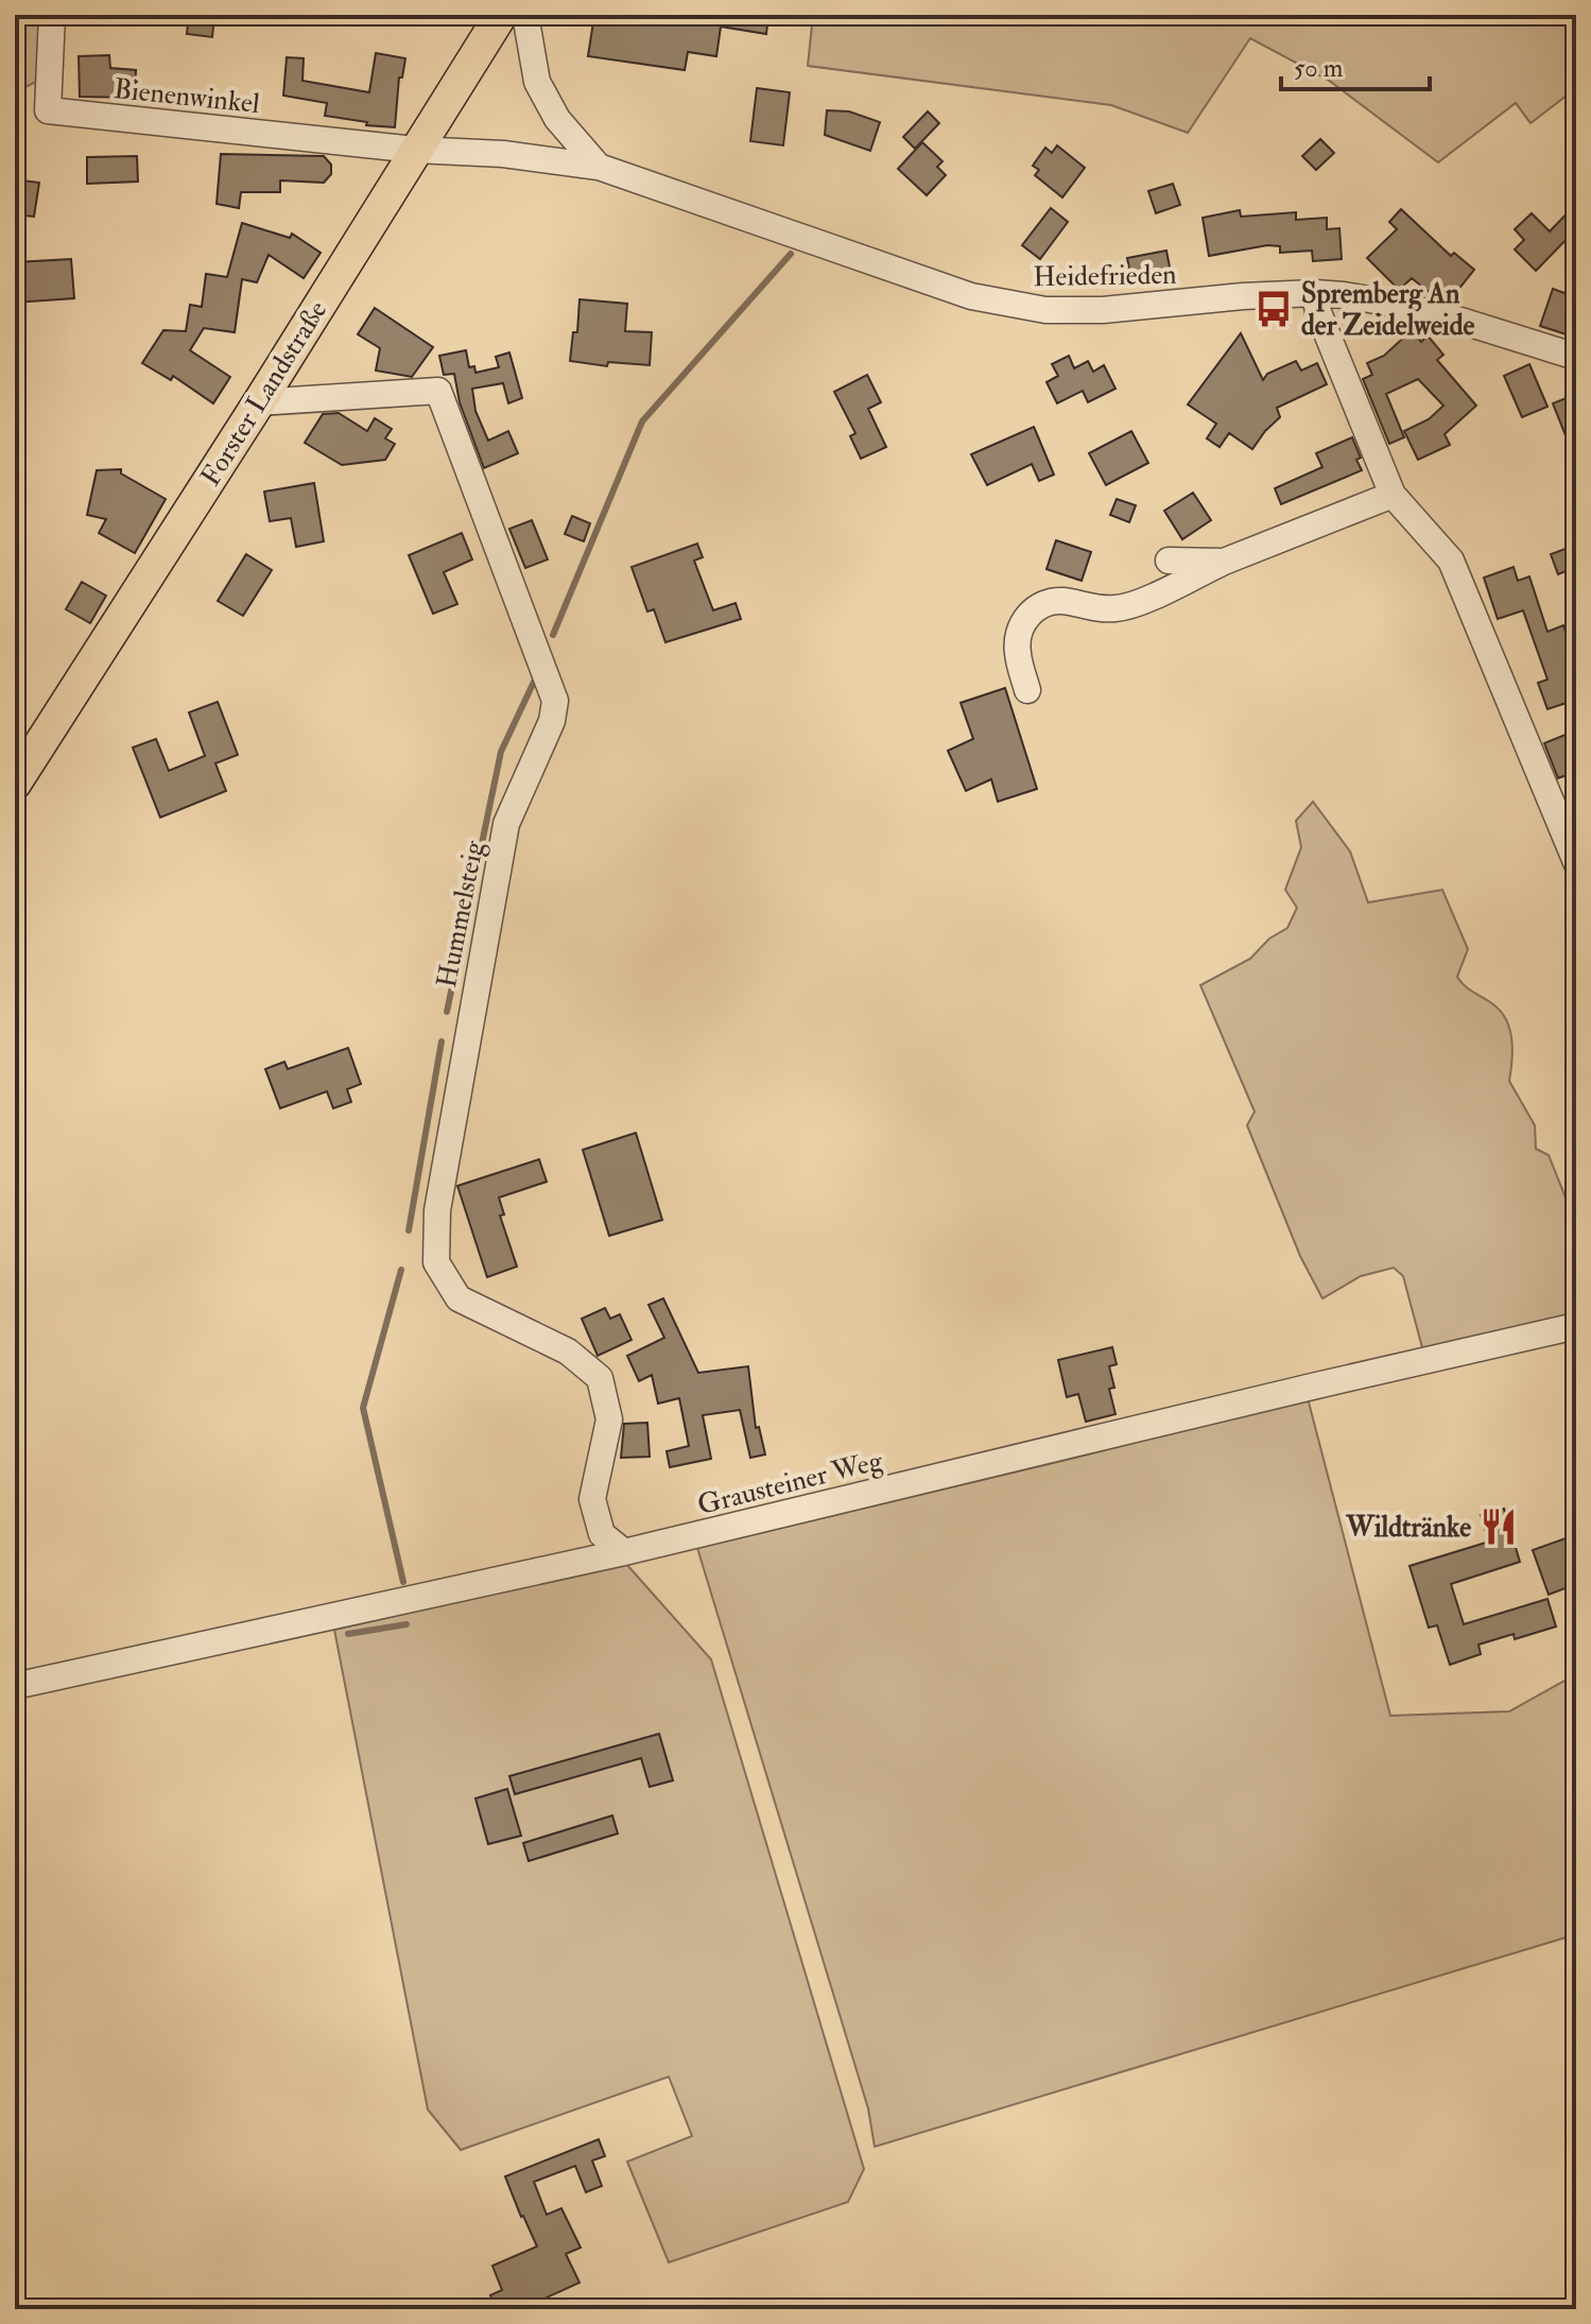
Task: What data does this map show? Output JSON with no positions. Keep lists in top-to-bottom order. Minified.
{"streets":{"main road":["Forster Landstraße"],"street":["Bienenwinkel","Heidefrieden","Hummelsteig","Grausteiner Weg"]},"crossings":[["Bienenwinkel","Heidefrieden"],["Bienenwinkel","Forster Landstraße"],["Heidefrieden","Forster Landstraße"],["Forster Landstraße","Hummelsteig"],["Hummelsteig","Grausteiner Weg"]],"places":{"bus stop":["Spremberg An der Zeidelweide"],"restaurant":["Wildtränke"]},"scale_bar":"50 m"}
